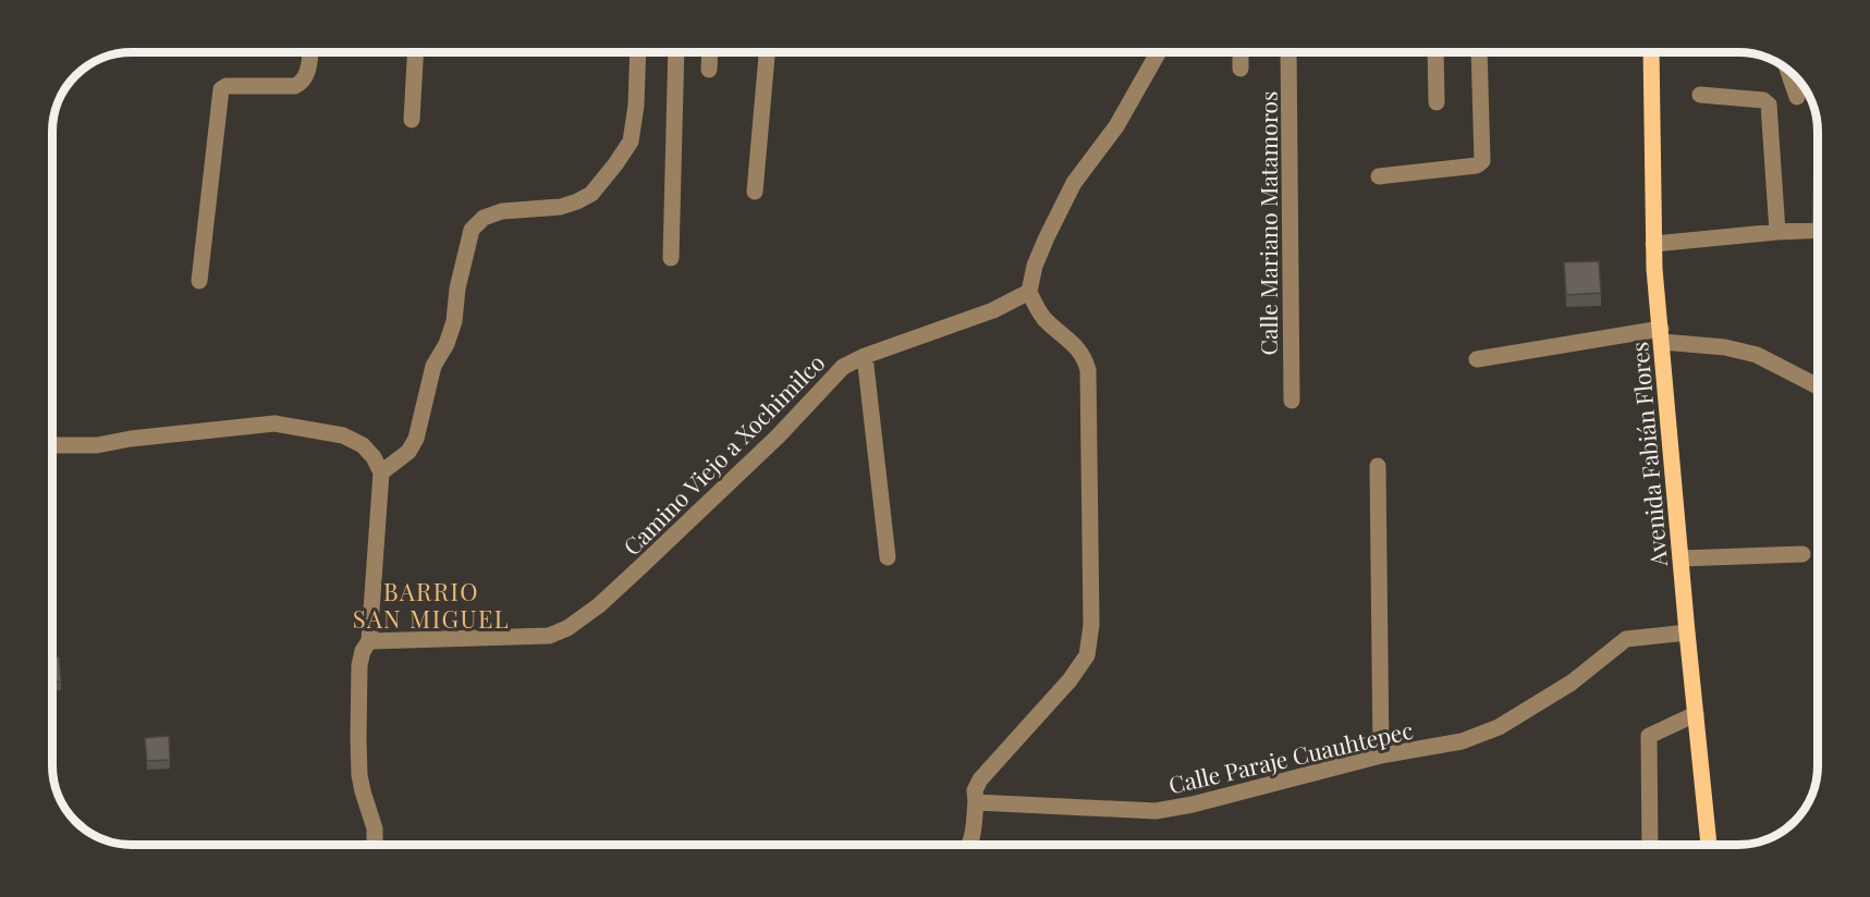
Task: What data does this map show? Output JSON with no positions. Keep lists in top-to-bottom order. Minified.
{"streets":{"main road":["Avenida Fabián Flores"],"street":["Calle Mariano Matamoros","Camino Viejo a Xochimilco","Calle Paraje Cuauhtepec"]},"crossings":[["Avenida Fabián Flores","Calle Paraje Cuauhtepec"]],"districts":["BARRIO SAN MIGUEL"]}
